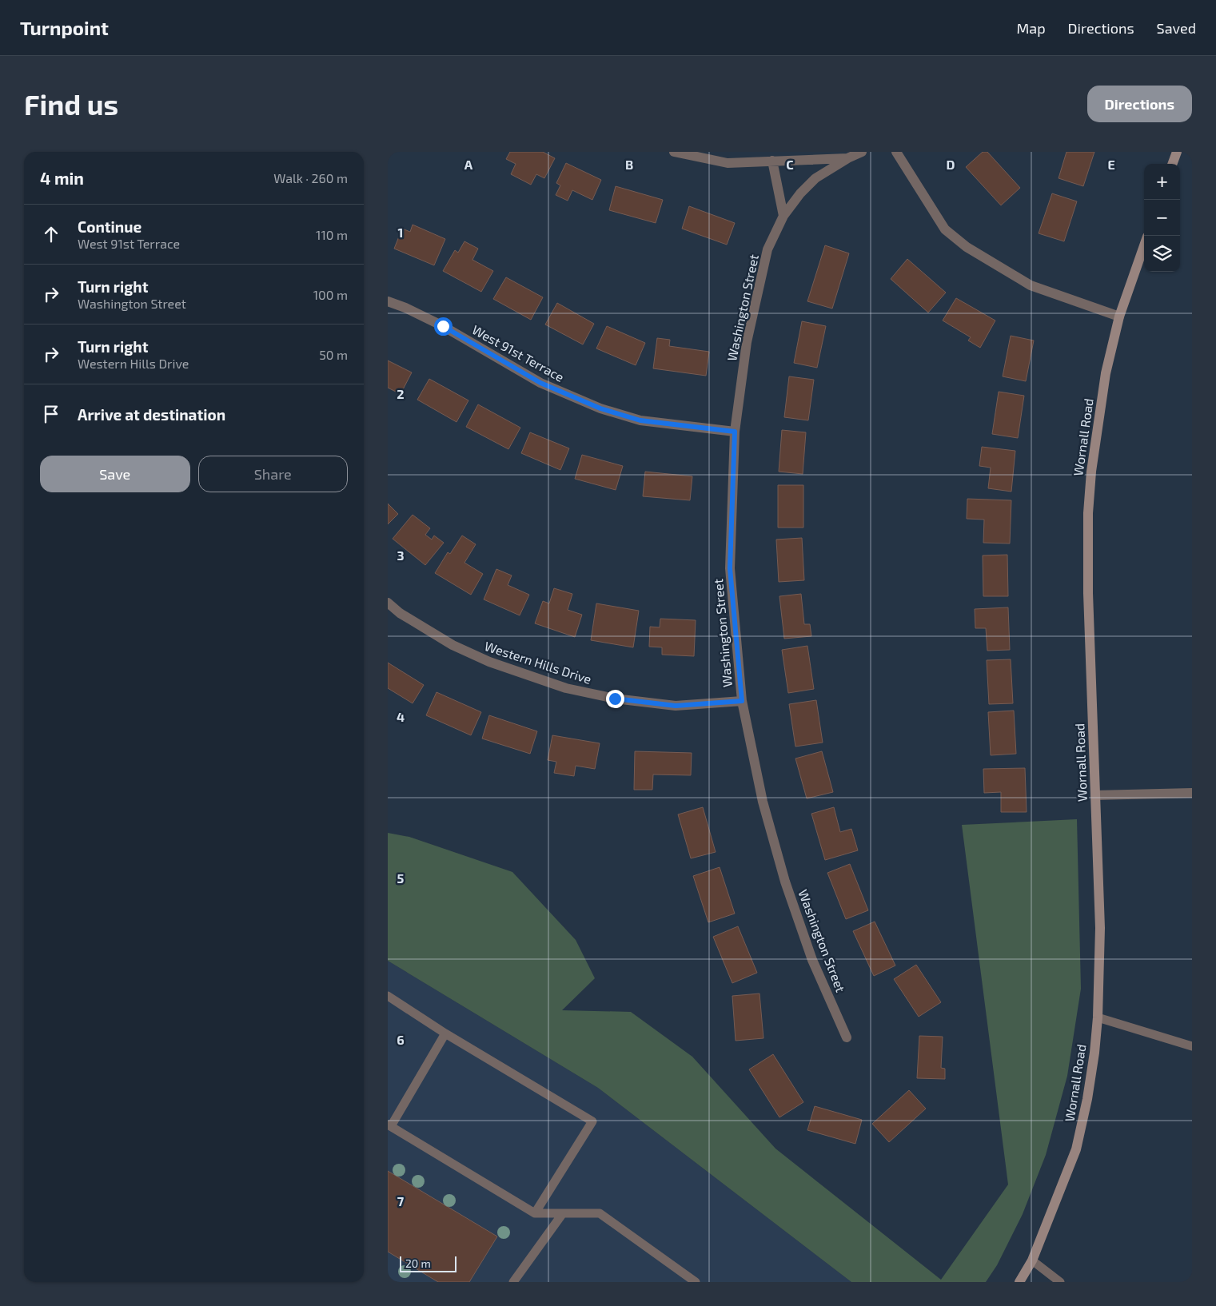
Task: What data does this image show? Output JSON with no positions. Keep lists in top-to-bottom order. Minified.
{"streets":{"main road":["Wornall Road"],"street":["Washington Street","West 91st Terrace","Western Hills Drive"]},"crossings":[["Washington Street","West 91st Terrace"],["Washington Street","Western Hills Drive"]],"scale_bar":"20 m","page":{"header":"Turnpoint","nav":["Map","Directions","Saved"],"buttons":["Directions",["Save","Share"]],"title":"Find us","heading":["4 min","Walk · 260 m"],"map_buttons":["+","−"],"list":[["Continue","West 91st Terrace","110 m"],["Turn right","Washington Street","100 m"],["Turn right","Western Hills Drive","50 m"],"Arrive at destination"],"scale":"20 m"},"grid":{"columns":["A","B","C","D","E"],"rows":["1","2","3","4","5","6","7"]}}
